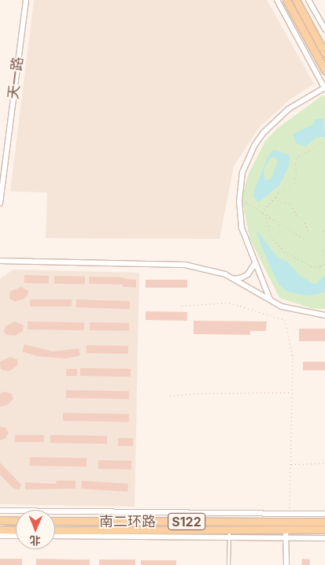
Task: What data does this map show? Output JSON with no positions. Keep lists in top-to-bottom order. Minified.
{"streets":{"main road":["南二环路","S122"],"street":["天一路"]},"north":"bottom"}
